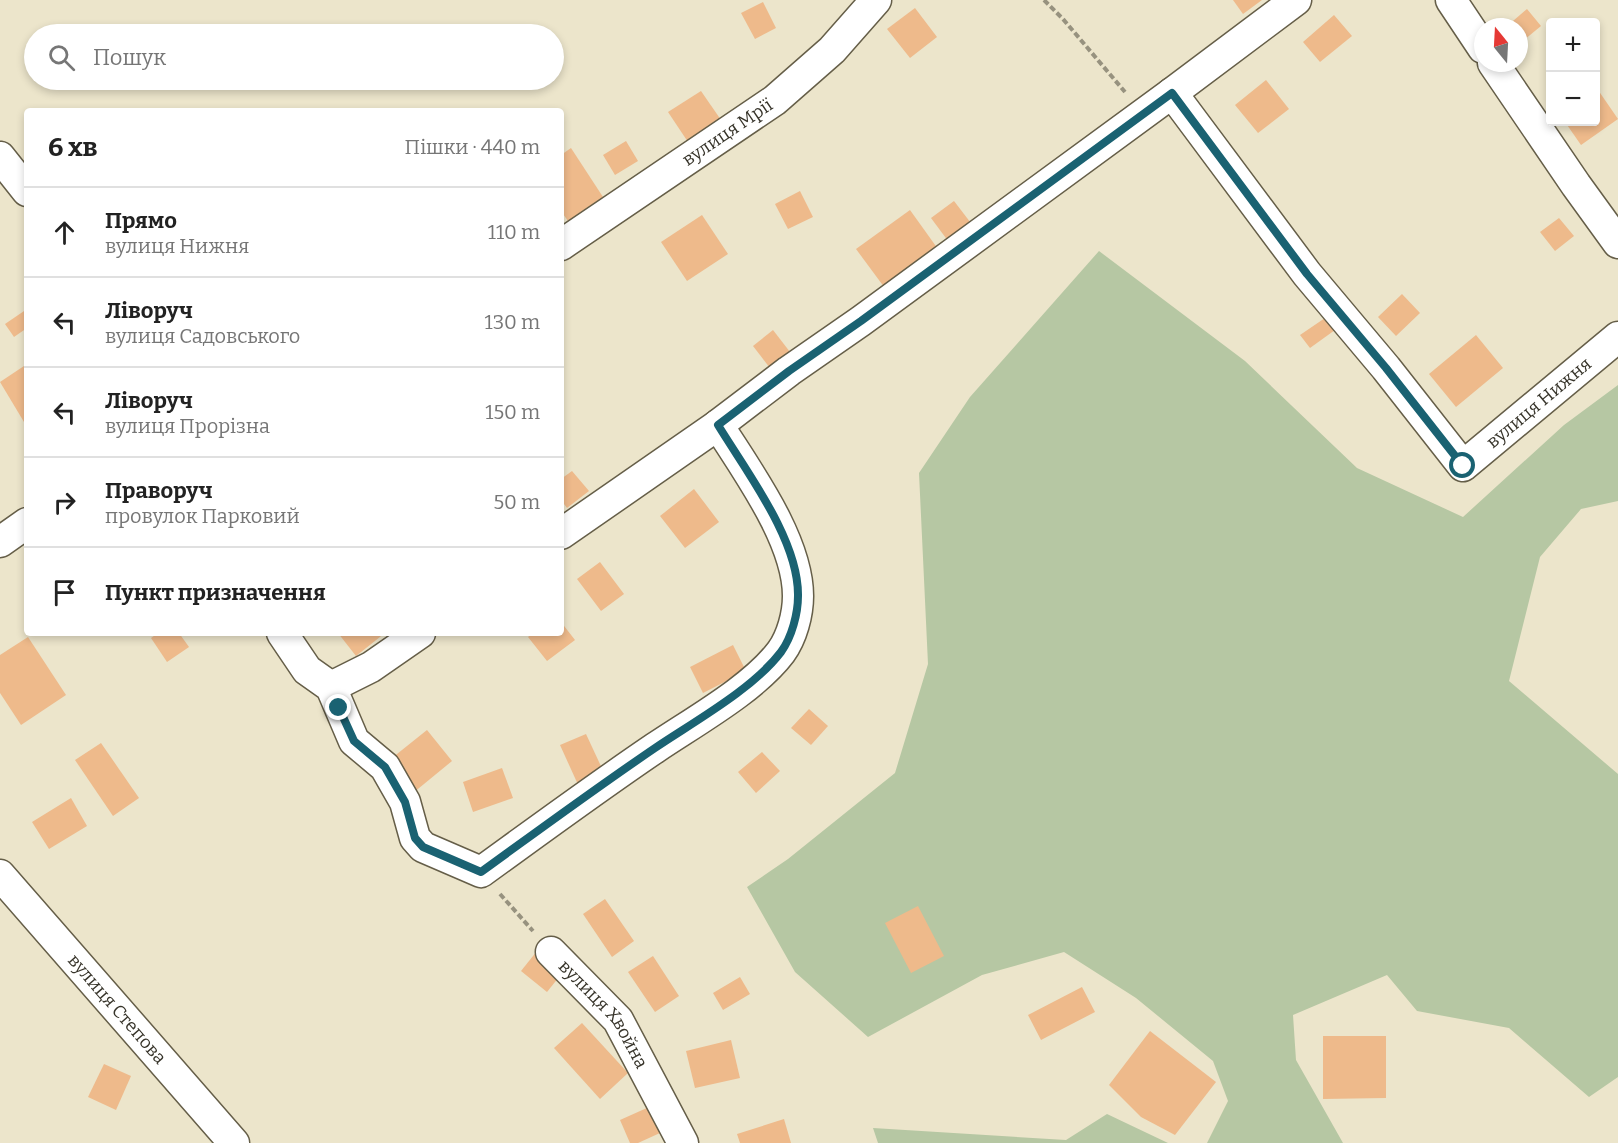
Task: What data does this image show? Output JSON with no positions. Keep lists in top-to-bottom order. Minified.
{"streets":{"street":["вулиця Мрії","вулиця Нижня","вулиця Степова","вулиця Хвойна"]},"north":"top","page":{"map_buttons":["+","−"],"search":"Пошук","heading":["6 хв","Пішки · 440 m"],"list":[["Прямо","вулиця Нижня","110 m"],["Ліворуч","вулиця Садовського","130 m"],["Ліворуч","вулиця Прорізна","150 m"],["Праворуч","провулок Парковий","50 m"],"Пункт призначення"]}}
